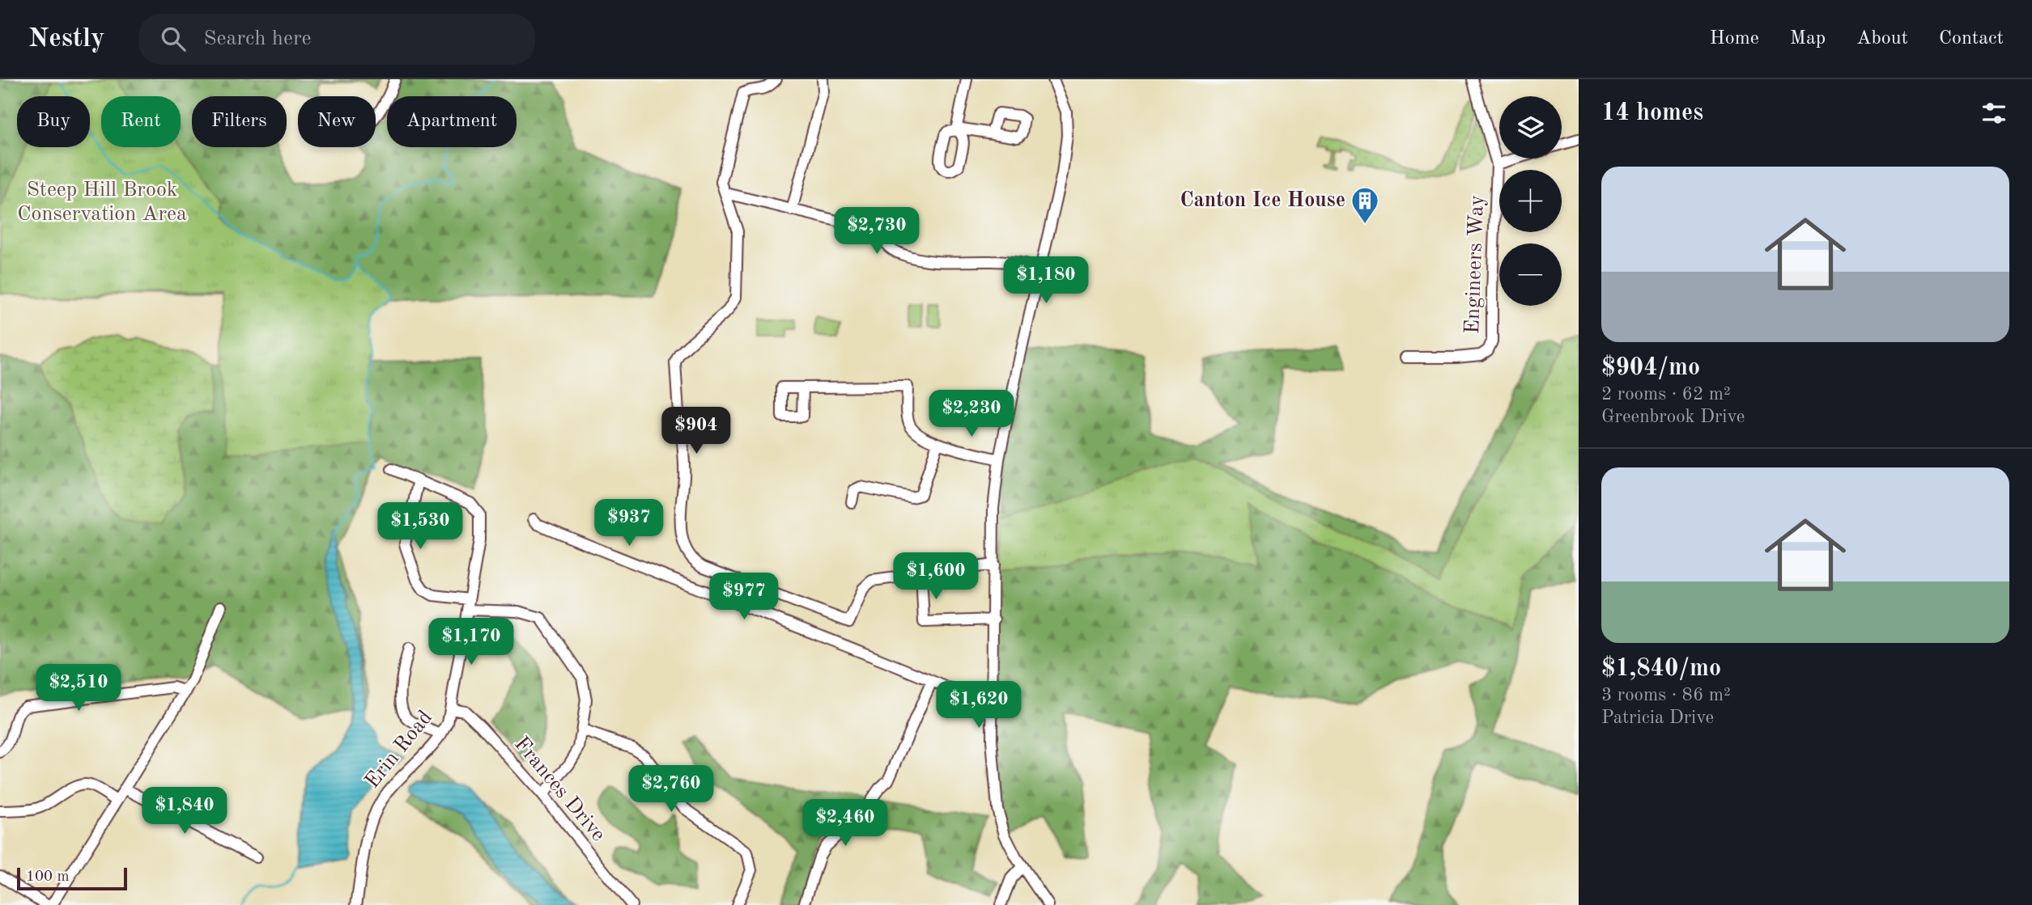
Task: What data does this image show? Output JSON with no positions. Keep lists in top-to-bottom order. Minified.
{"streets":{"street":["Engineers Way","Erin Road","Frances Drive"]},"crossings":[["Erin Road","Frances Drive"]],"parks":["Steep Hill Brook Conservation Area"],"places":{"building":["Canton Ice House"]},"scale_bar":"100 m","page":{"header":"Nestly","search":"Search here","nav":["Home","Map","About","Contact"],"heading":"14 homes","map_buttons":["+","−"],"chip":["Buy","Rent","Filters","New","Apartment"],"list":[{"name":"$904/mo","note":"2 rooms · 62 m² · Greenbrook Drive"},{"name":"$1,840/mo","note":"3 rooms · 86 m² · Patricia Drive"}],"price":["$2,730","$1,180","$2,230","$904","$937","$1,530","$1,600","$977","$1,170","$2,510","$1,620","$2,760","$1,840","$2,460"],"scale":"100 m"}}
